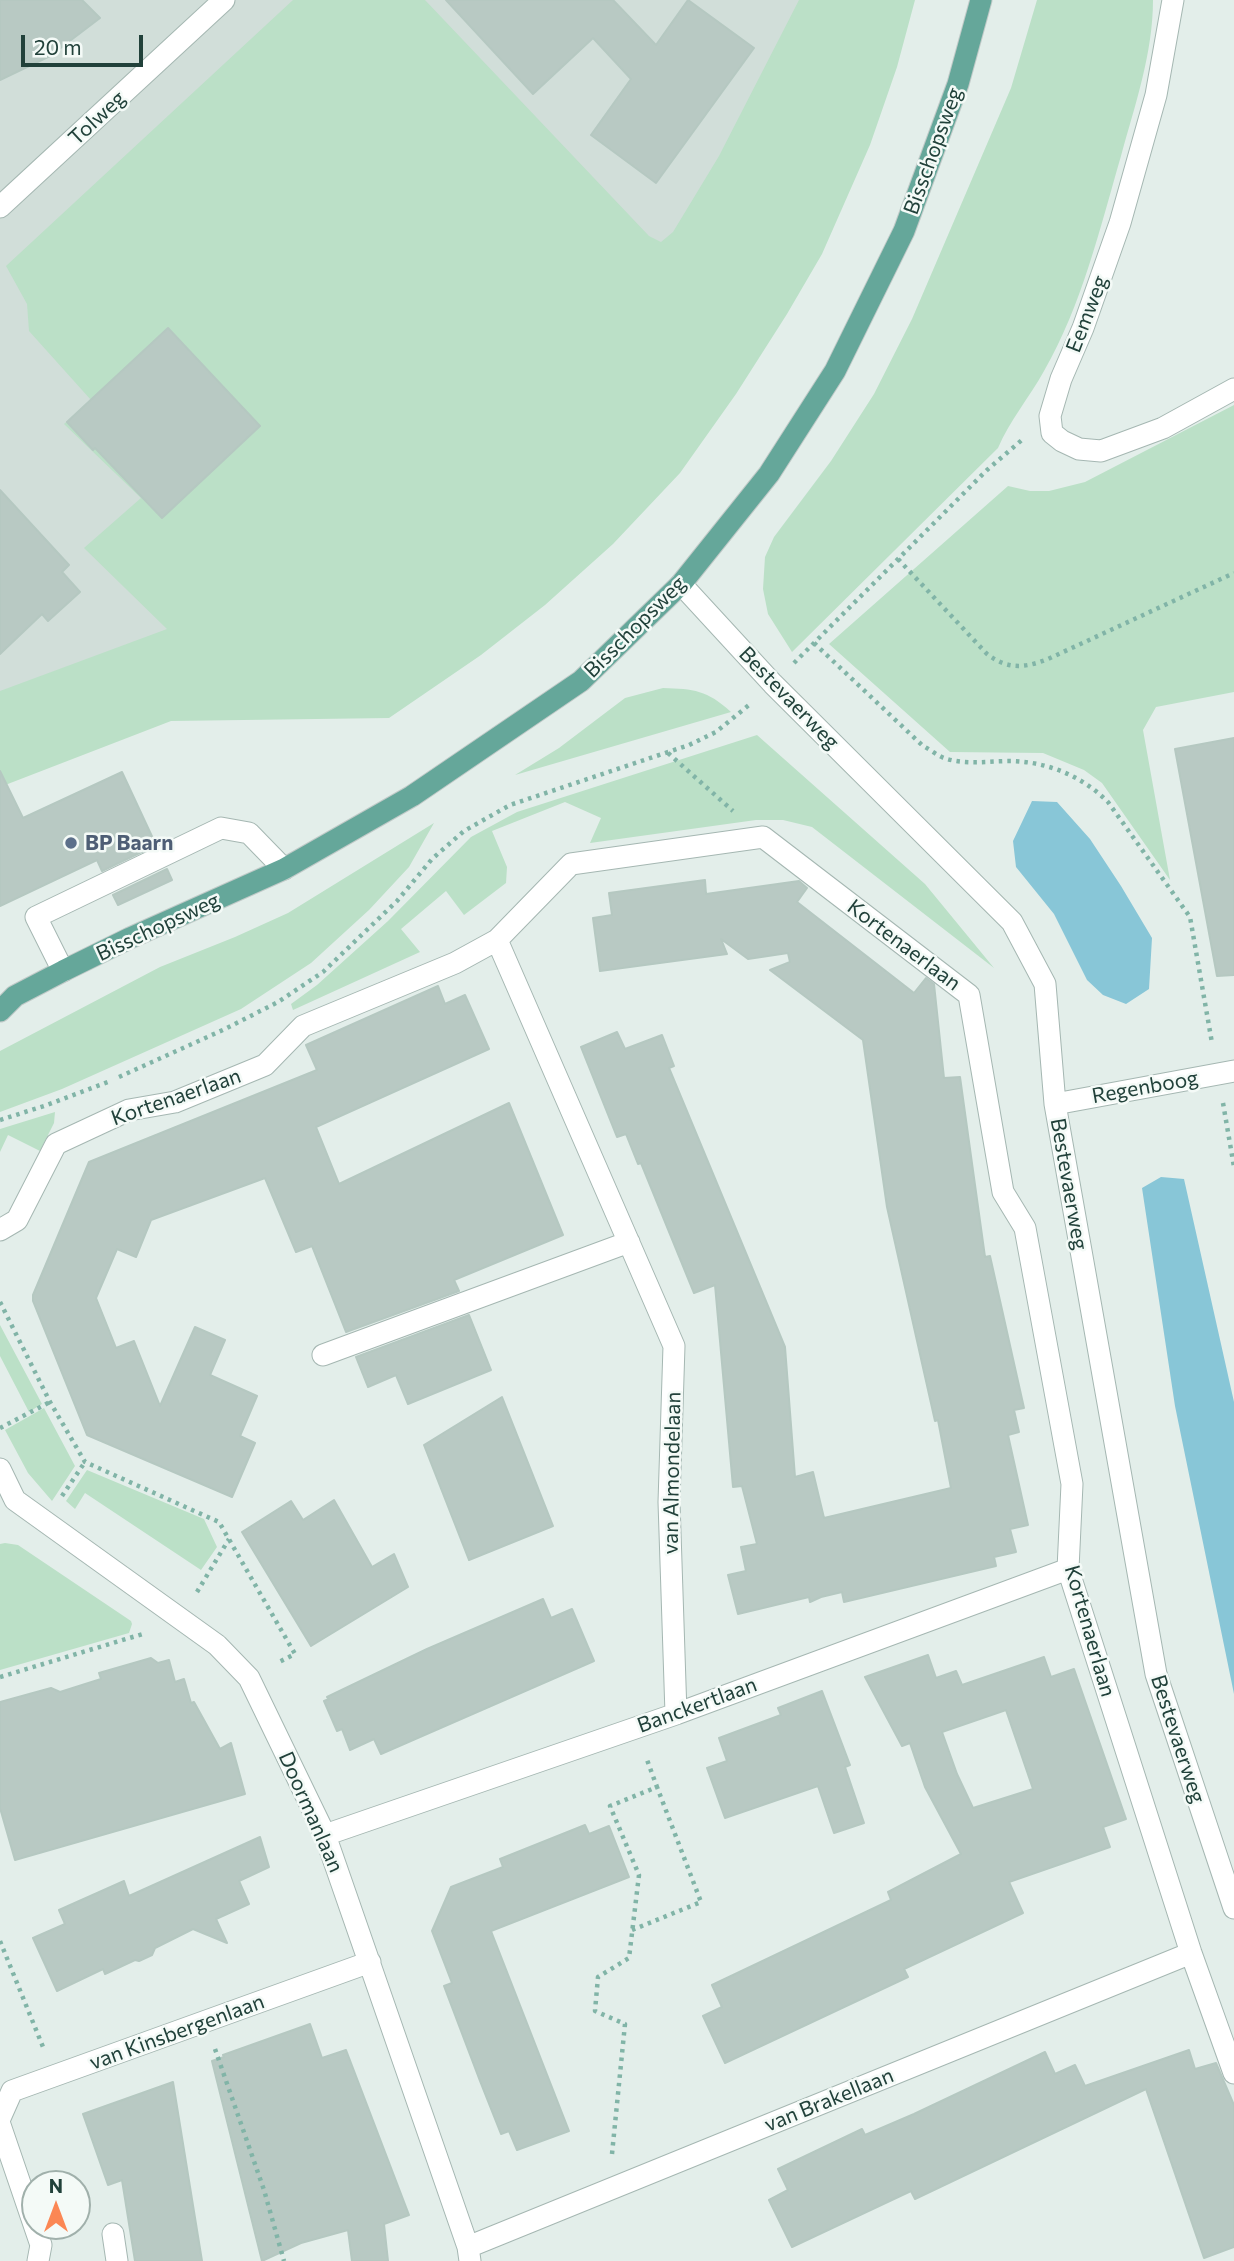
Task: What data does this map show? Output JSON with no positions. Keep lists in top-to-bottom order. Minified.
{"streets":{"main road":["Bisschopsweg"],"street":["Tolweg","Eemweg","Bestevaerweg","Kortenaerlaan","Regenboog","van Almondelaan","Banckertlaan","Doormanlaan","van Kinsbergenlaan","van Brakellaan"]},"crossings":[["Bisschopsweg","Bestevaerweg"],["Bestevaerweg","Regenboog"],["Kortenaerlaan","van Almondelaan"],["Kortenaerlaan","Banckertlaan"],["Kortenaerlaan","van Brakellaan"],["van Almondelaan","Banckertlaan"],["Banckertlaan","Doormanlaan"],["Doormanlaan","van Kinsbergenlaan"],["Doormanlaan","van Brakellaan"]],"places":["BP Baarn"],"scale_bar":"20 m","north":"top"}
